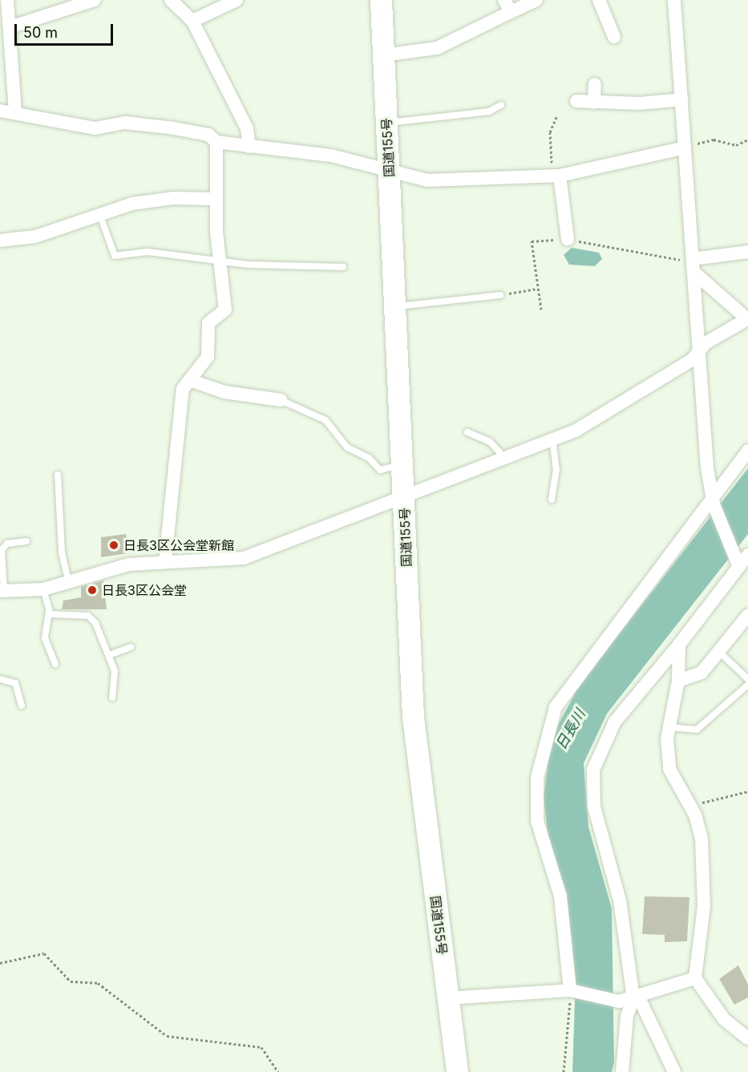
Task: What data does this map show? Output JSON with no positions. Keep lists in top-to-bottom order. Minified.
{"streets":{"highway":["国道155号"]},"water":["日長川"],"places":["日長3区公会堂新館","日長3区公会堂"],"scale_bar":"50 m"}
